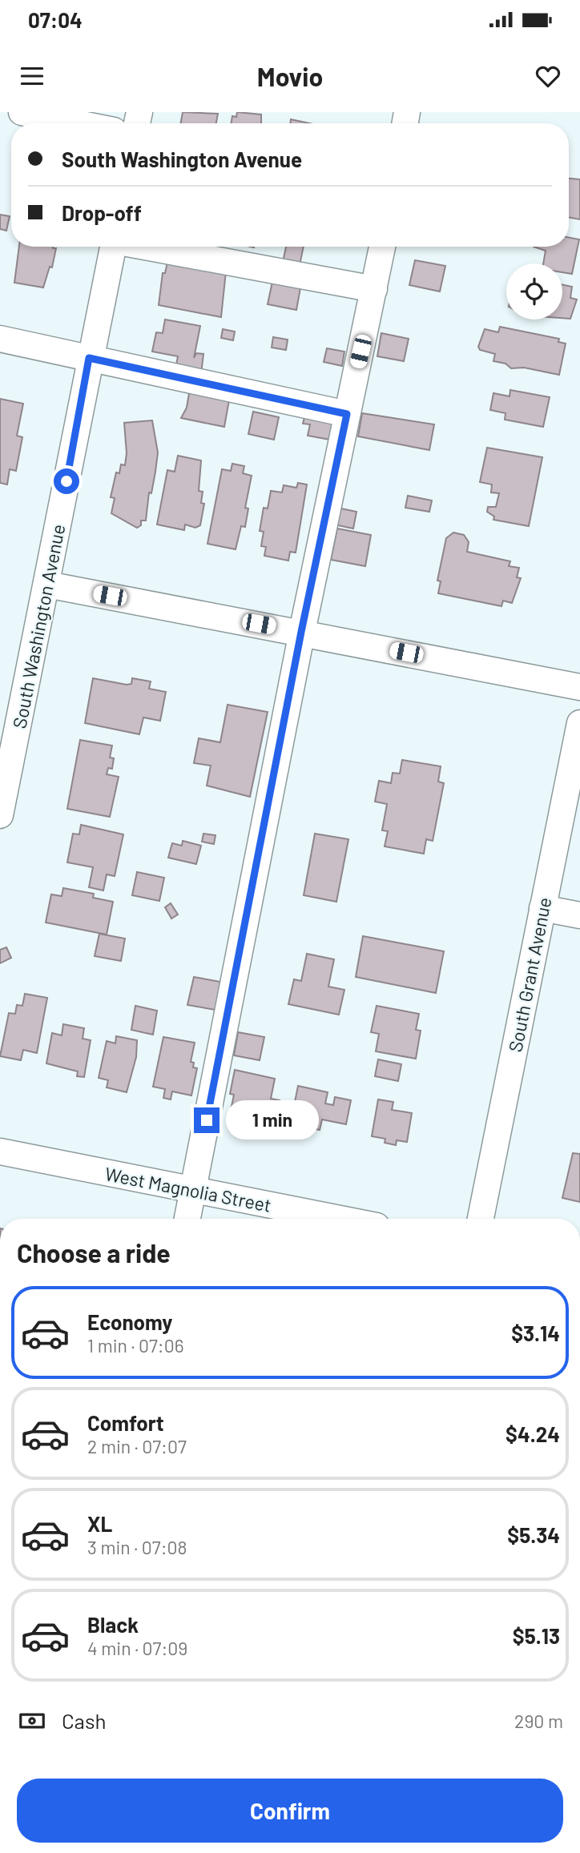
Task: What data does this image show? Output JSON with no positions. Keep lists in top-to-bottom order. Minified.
{"streets":{"street":["South Washington Avenue","South Grant Avenue","West Magnolia Street"]},"page":{"status":"07:04","header":"Movio","banner":["South Washington Avenue","Drop-off"],"bubble":"1 min","heading":"Choose a ride","list":[{"name":"Economy","note":"1 min · 07:06","value":"$3.14"},{"name":"Comfort","note":"2 min · 07:07","value":"$4.24"},{"name":"XL","note":"3 min · 07:08","value":"$5.34"},{"name":"Black","note":"4 min · 07:09","value":"$5.13"}],"pay":["Cash","290 m"],"buttons":"Confirm"}}
